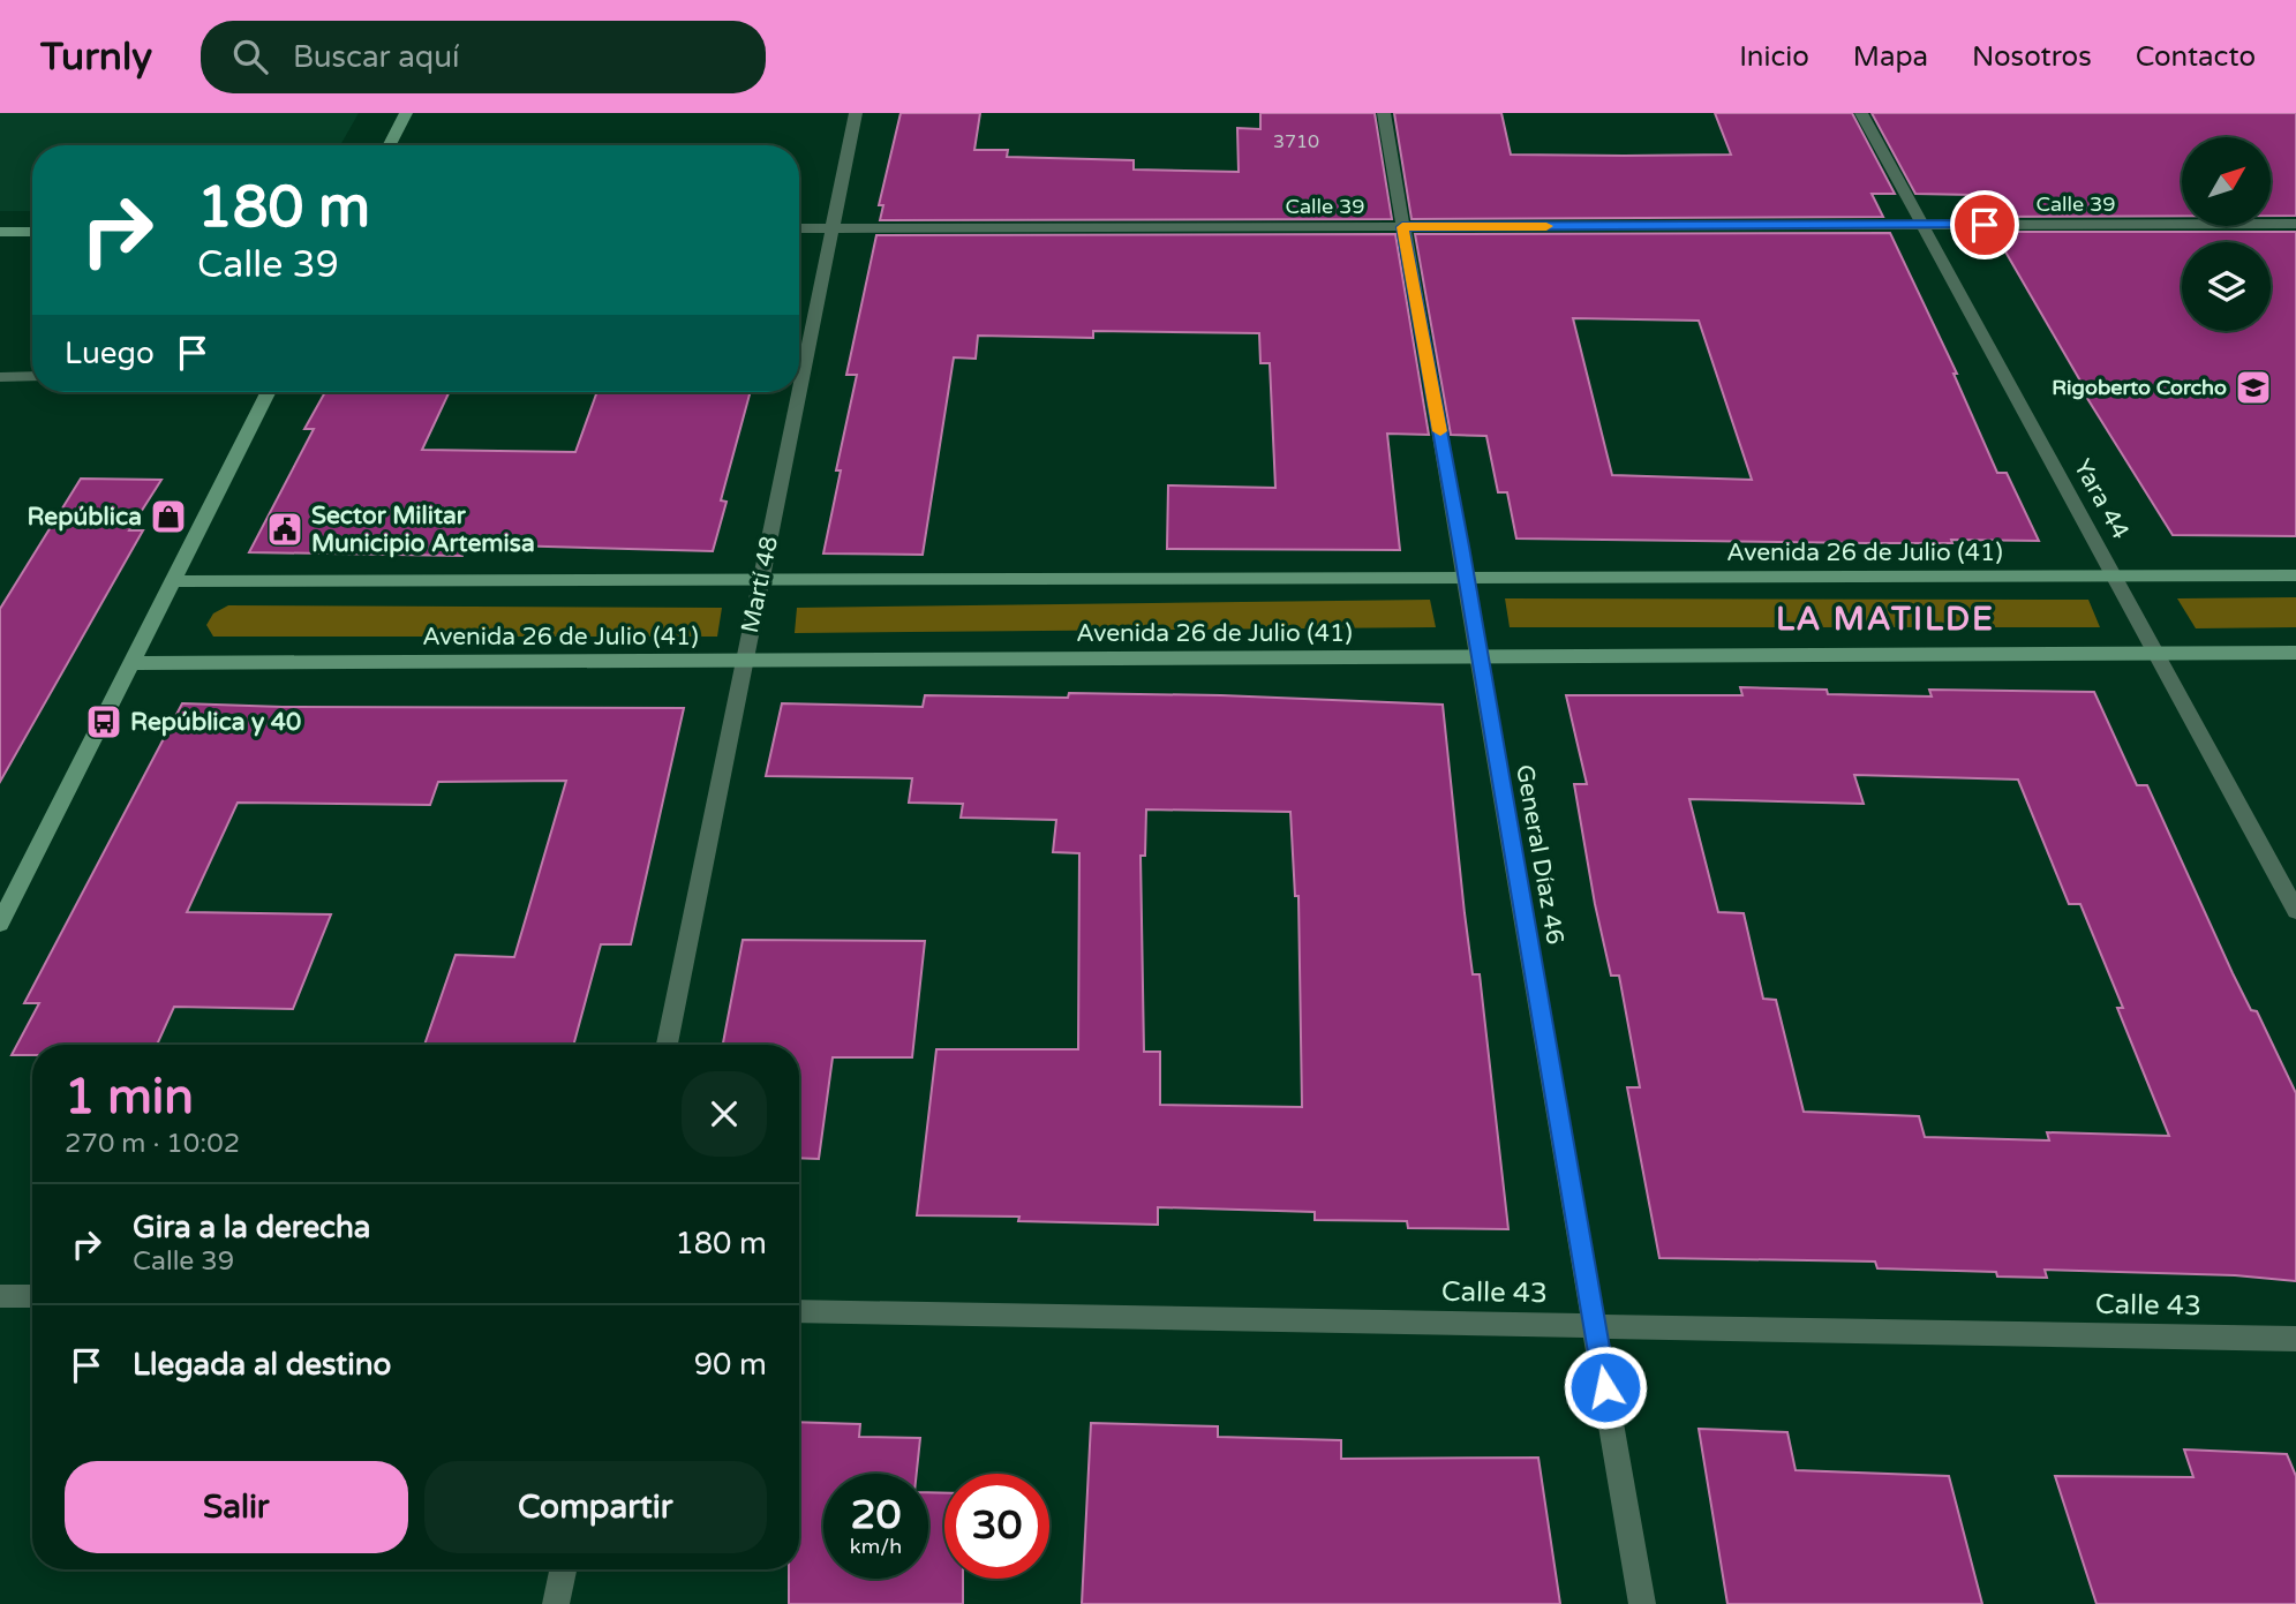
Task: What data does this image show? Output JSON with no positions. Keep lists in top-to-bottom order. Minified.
{"streets":{"main road":["Avenida 26 de Julio (41)"],"street":["Calle 39","Yara 44","Martí 48","General Díaz 46","Calle 43"]},"crossings":[["Calle 39","Yara 44"],["Calle 39","Martí 48"],["Calle 39","General Díaz 46"],["Yara 44","Avenida 26 de Julio (41)"],["Avenida 26 de Julio (41)","Martí 48"],["Avenida 26 de Julio (41)","General Díaz 46"],["General Díaz 46","Calle 43"]],"districts":["LA MATILDE"],"places":{"school or university":["Rigoberto Corcho"],"shop":["República"],"public building":["Sector Militar Municipio Artemisa"],"bus stop":["República y 40"]},"house_numbers":["3710"],"north":"top right","page":{"header":"Turnly","search":"Buscar aquí","nav":["Inicio","Mapa","Nosotros","Contacto"],"turn":["180 m","Calle 39"],"then":"Luego","heading":["1 min","270 m · 10:02"],"list":[{"name":"Gira a la derecha","note":"Calle 39","value":"180 m"},{"name":"Llegada al destino","value":"90 m"}],"buttons":["Salir","Compartir"],"speed":"20 km/h","limit":"30"}}
